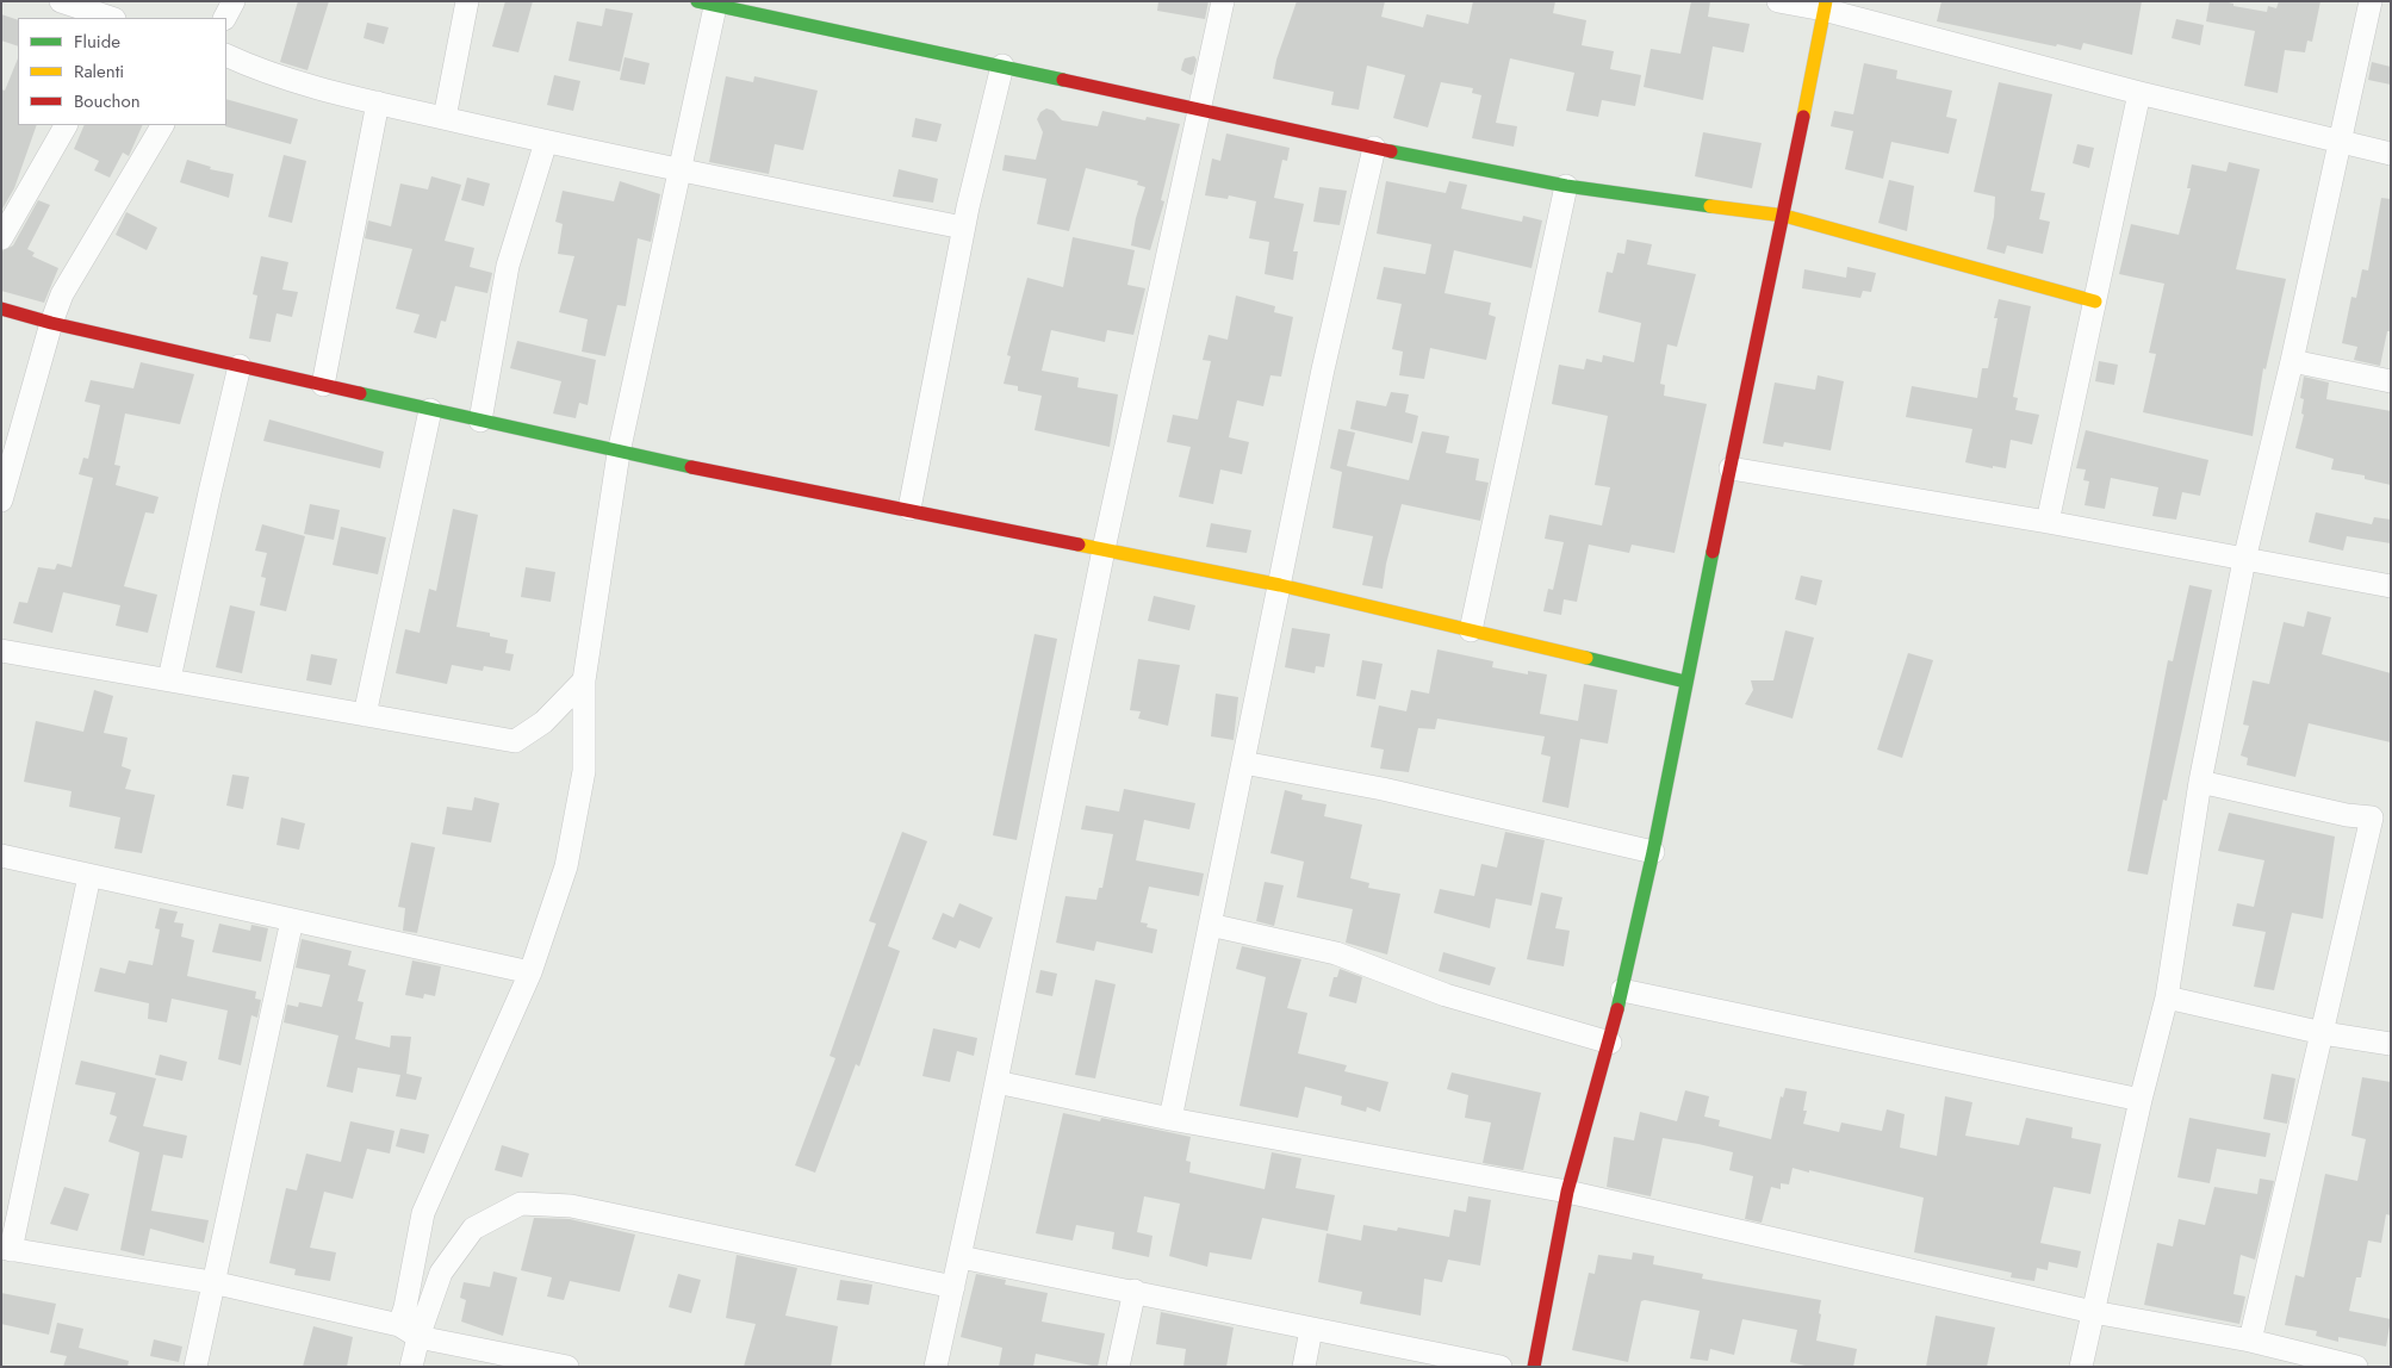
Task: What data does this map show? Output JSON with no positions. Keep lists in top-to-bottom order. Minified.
{"legend":["Fluide","Ralenti","Bouchon"]}
